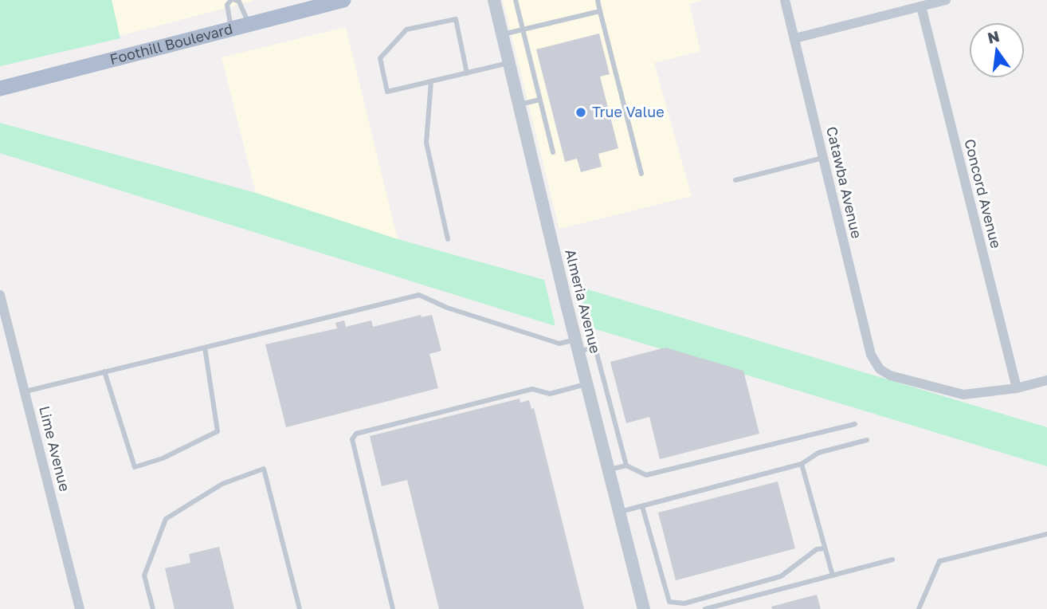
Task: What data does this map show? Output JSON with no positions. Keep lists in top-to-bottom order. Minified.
{"streets":{"main road":["Foothill Boulevard"],"street":["Catawba Avenue","Concord Avenue","Almeria Avenue","Lime Avenue"]},"crossings":[["Catawba Avenue","Concord Avenue"]],"places":["True Value"],"north":"top"}
